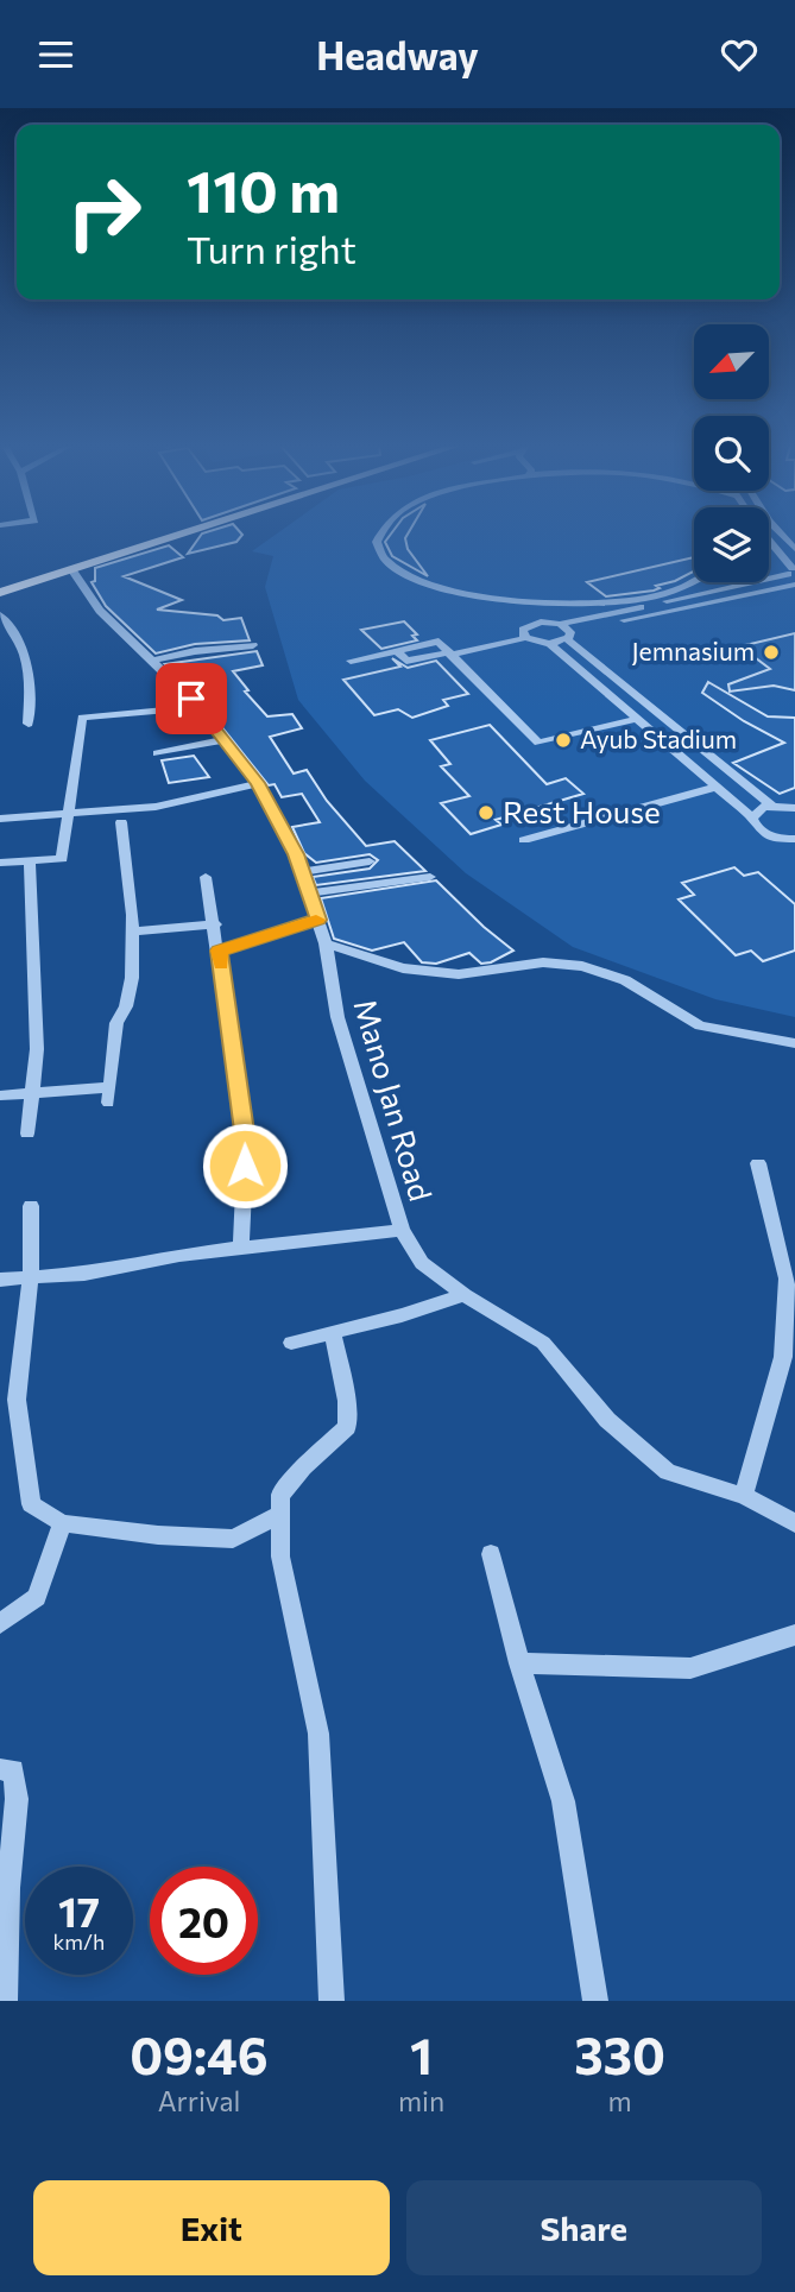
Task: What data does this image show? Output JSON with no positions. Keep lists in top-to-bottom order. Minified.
{"streets":{"street":["Mano Jan Road"]},"places":["Jemnasium","Ayub Stadium","Rest House"],"north":"bottom left","page":{"header":"Headway","turn":["110 m","Turn right"],"speed":"17 km/h","limit":"20","eta":["09:46","Arrival","1","min","330","m"],"buttons":["Exit","Share"]}}
